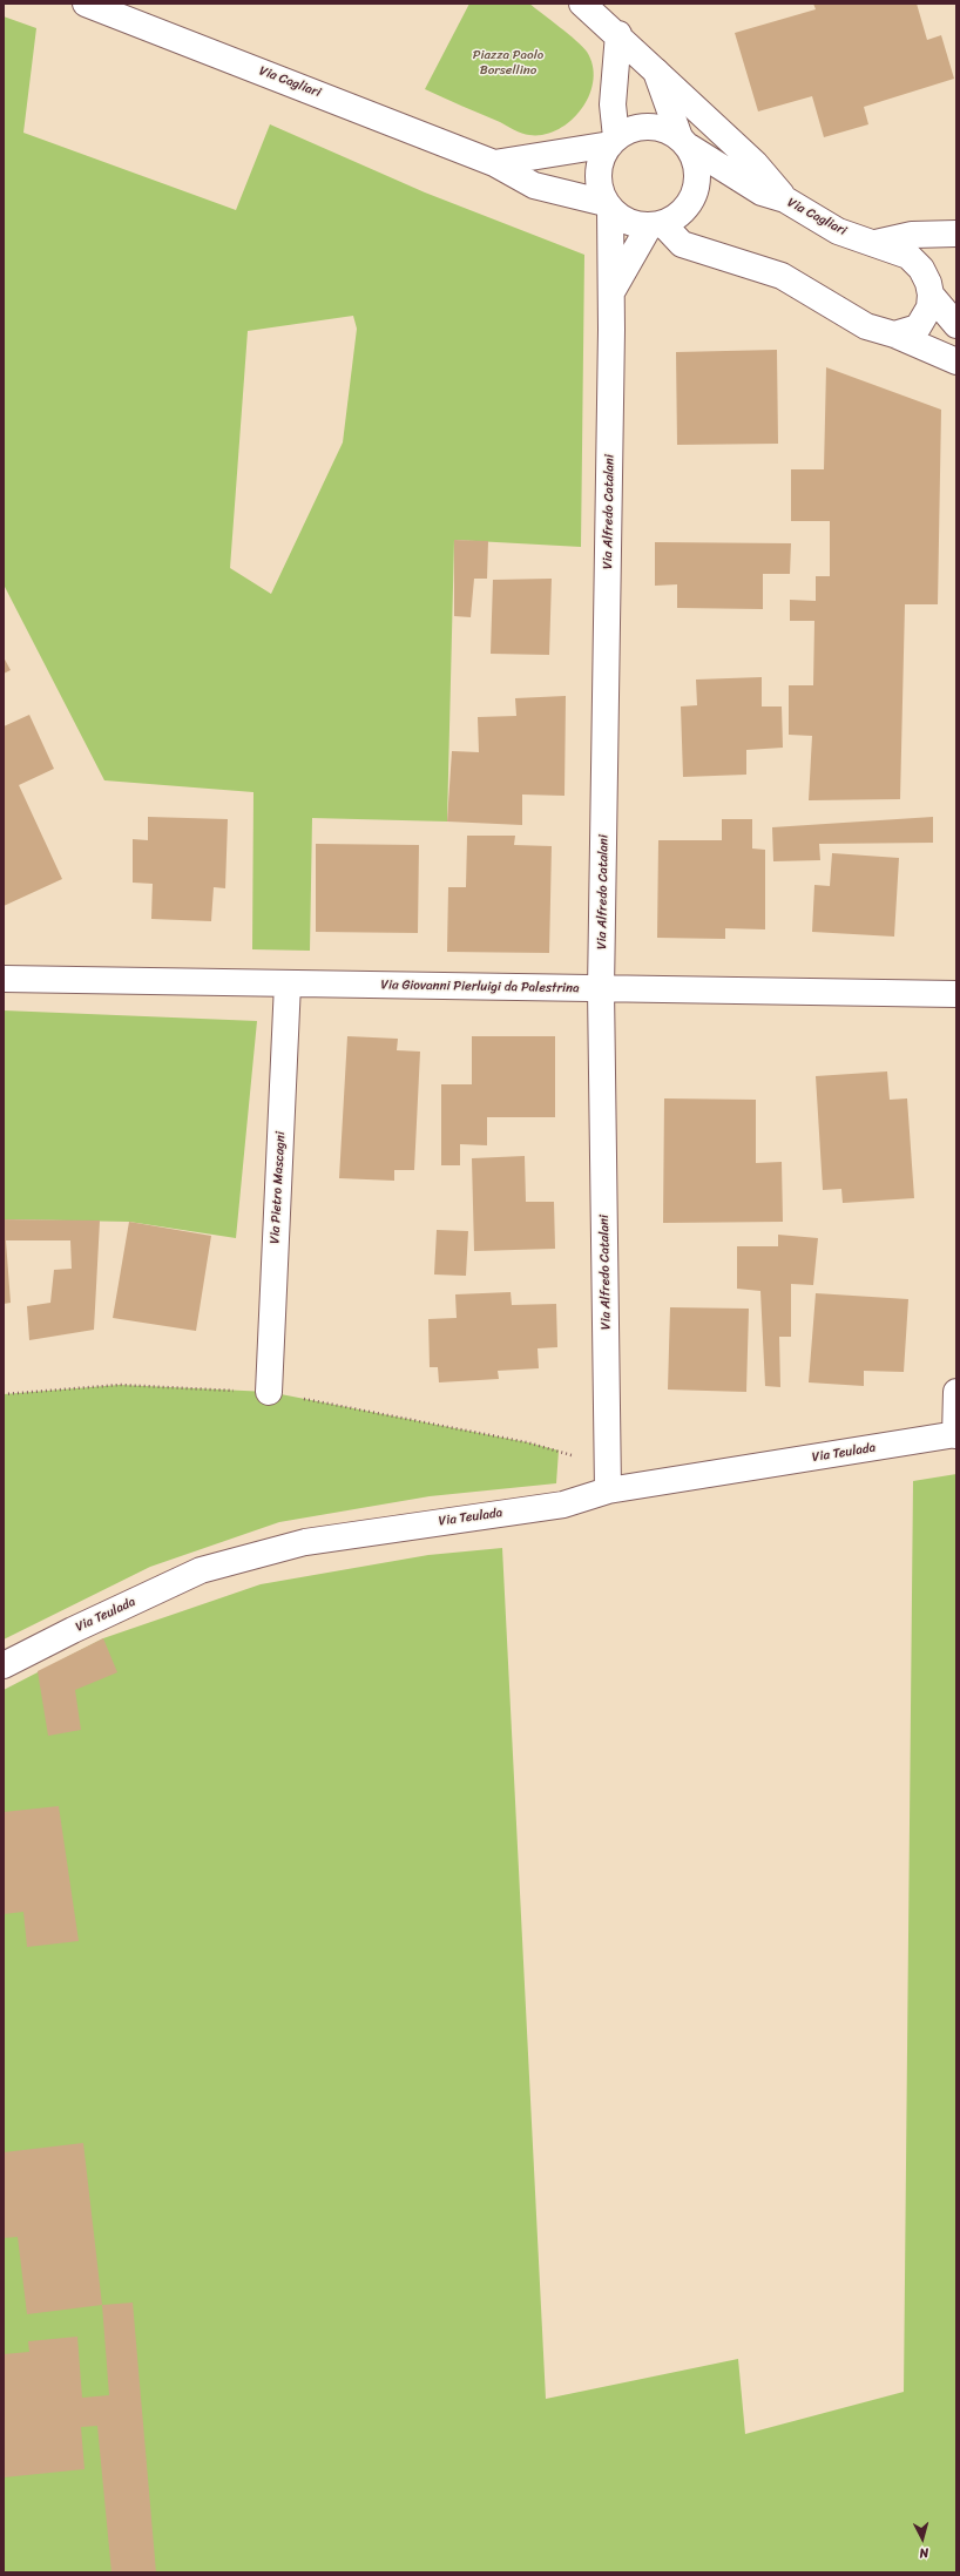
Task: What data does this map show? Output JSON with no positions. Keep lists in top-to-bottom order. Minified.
{"streets":{"street":["Via Cagliari","Via Alfredo Catalani","Via Giovanni Pierluigi da Palestrina","Via Pietro Mascagni","Via Teulada"]},"crossings":[["Via Cagliari","Via Alfredo Catalani"],["Via Alfredo Catalani","Via Giovanni Pierluigi da Palestrina"],["Via Alfredo Catalani","Via Teulada"],["Via Giovanni Pierluigi da Palestrina","Via Pietro Mascagni"]],"parks":["Piazza Paolo Borsellino"],"north":"bottom"}
